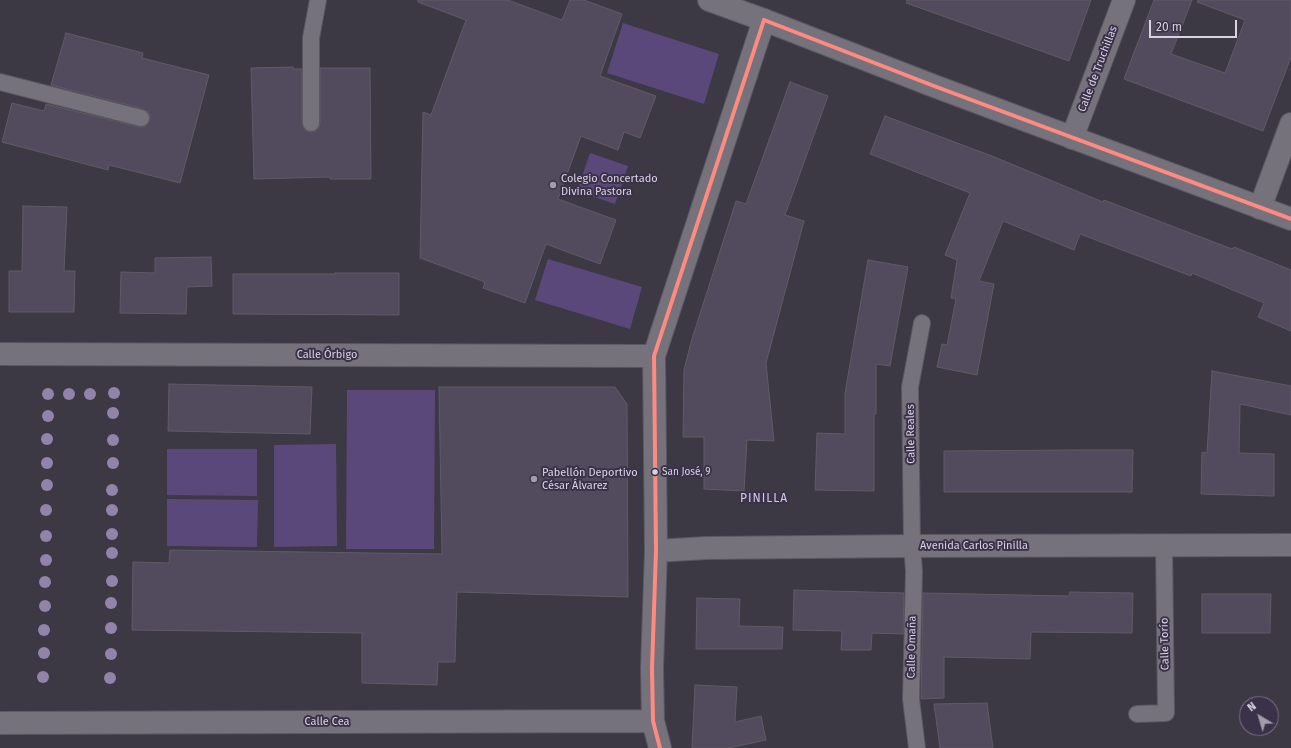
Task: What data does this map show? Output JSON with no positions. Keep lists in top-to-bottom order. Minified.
{"streets":{"street":["Calle de Truchillas","Calle Órbigo","Avenida Carlos Pinilla","Calle Cea"],"lane":["Calle Reales","Calle Torío","Calle Omaña"]},"crossings":[["Calle Reales","Avenida Carlos Pinilla"],["Calle Reales","Calle Omaña"],["Avenida Carlos Pinilla","Calle Torío"],["Avenida Carlos Pinilla","Calle Omaña"]],"districts":["PINILLA"],"places":["Colegio Concertado Divina Pastora","San José, 9","Pabellón Deportivo César Álvarez"],"scale_bar":"20 m","north":"top left"}
